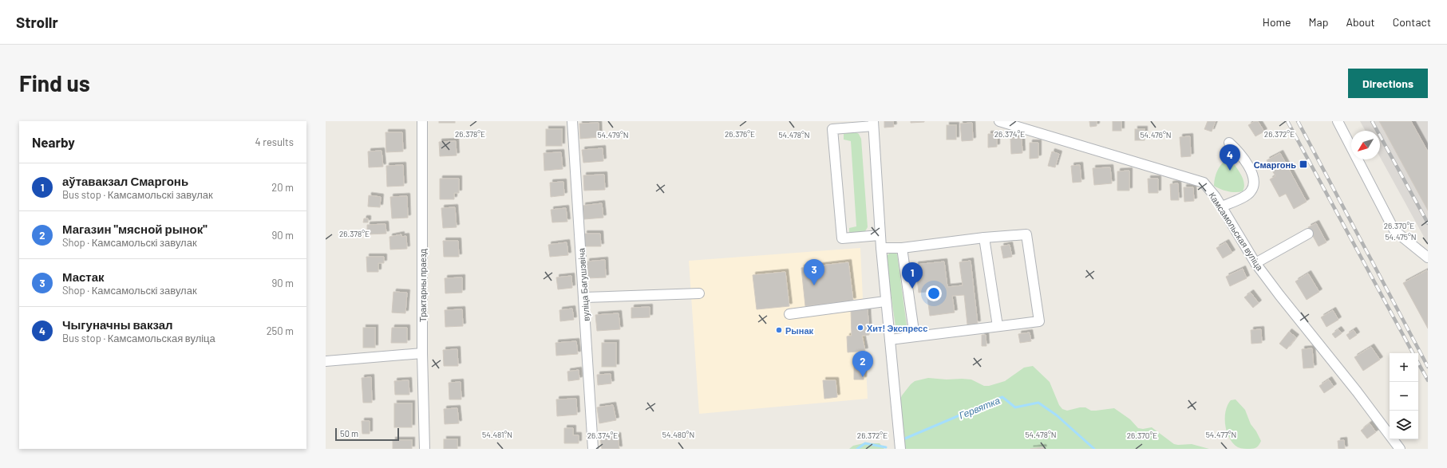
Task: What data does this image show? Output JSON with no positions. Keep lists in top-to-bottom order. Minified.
{"streets":{"street":["Камсамольская вуліца","вуліца Багушэвіча","Трактарны праезд"]},"water":["Гервятка"],"places":{"transit":["Смаргонь"],"other":["Хит! Экспресс","Рынак"]},"scale_bar":"50 m","north":"bottom left","page":{"header":"Strollr","nav":["Home","Map","About","Contact"],"buttons":"Directions","title":"Find us","heading":["Nearby","4 results"],"pins":["4","3","1","2"],"list":[{"mark":"1","name":"аўтавакзал Смаргонь","note":"Bus stop · Камсамольскі завулак","value":"20 m"},{"mark":"2","name":"Магазин \"мясной рынок\"","note":"Shop · Камсамольскі завулак","value":"90 m"},{"mark":"3","name":"Мастак","note":"Shop · Камсамольскі завулак","value":"90 m"},{"mark":"4","name":"Чыгуначны вакзал","note":"Bus stop · Камсамольская вуліца","value":"250 m"}],"map_buttons":["+","−"],"scale":"50 m"},"coordinates":["26.378°E","26.376°E","26.374°E","26.372°E","54.479°N","54.478°N","54.476°N","26.370°E","54.475°N","54.481°N","54.480°N","54.477°N"]}
